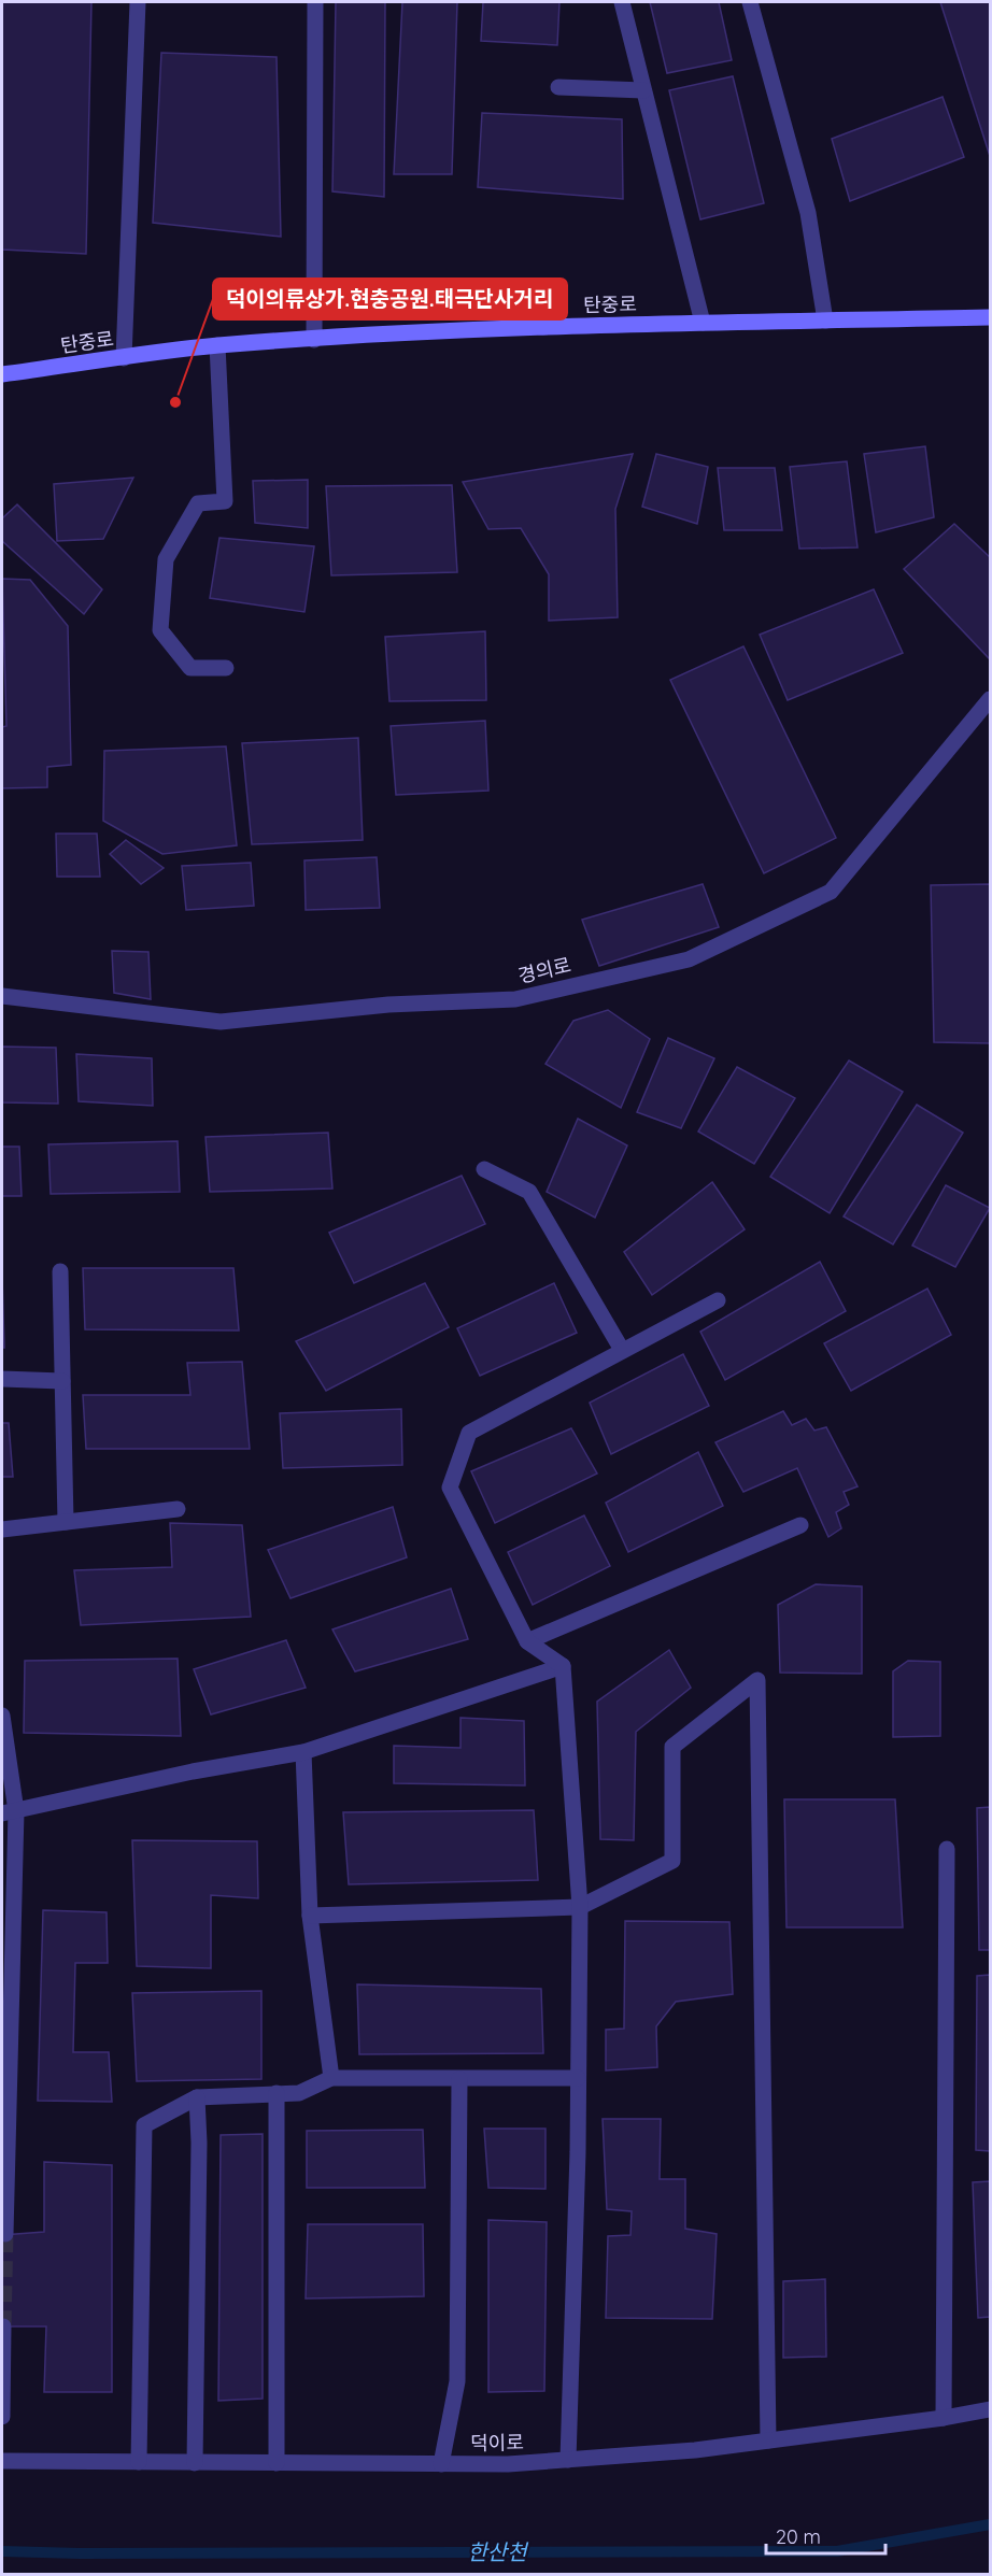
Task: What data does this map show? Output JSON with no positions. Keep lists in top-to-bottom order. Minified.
{"streets":{"main road":["탄중로"],"street":["경의로","덕이로"]},"water":["한산천"],"places":["덕이의류상가.현충공원.태극단사거리"],"scale_bar":"20 m"}
